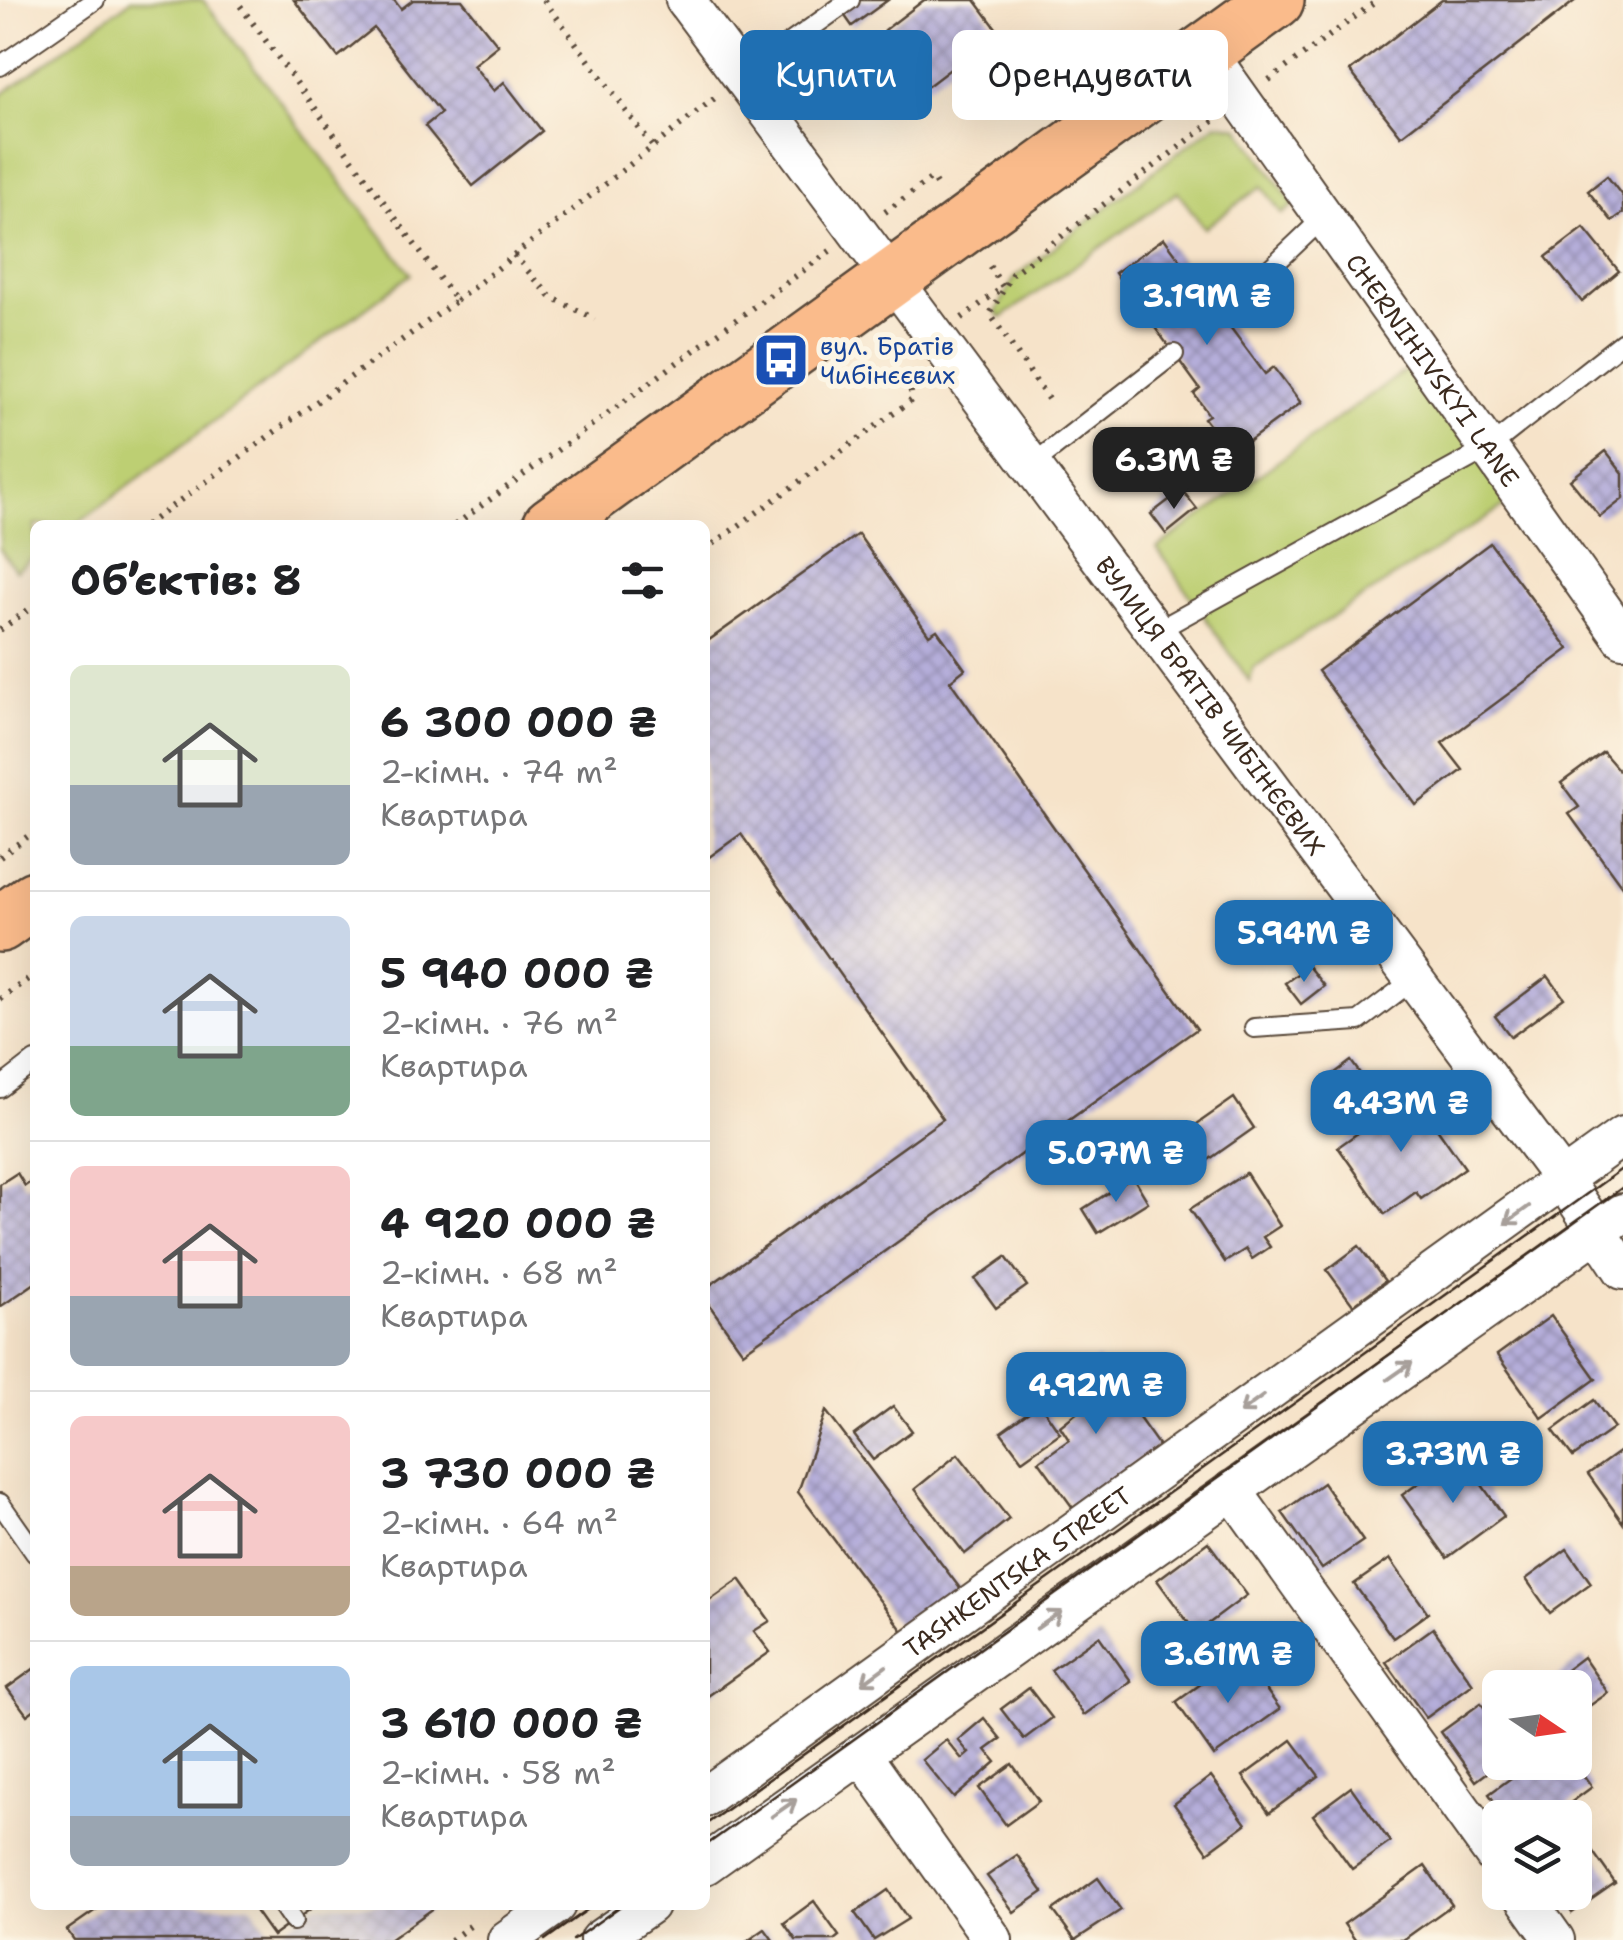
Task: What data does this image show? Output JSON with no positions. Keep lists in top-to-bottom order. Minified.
{"streets":{"street":["CHERNIHIVSKYI LANE","ВУЛИЦЯ БРАТІВ ЧИБІНЄЄВИХ","TASHKENTSKA STREET"]},"crossings":[["ВУЛИЦЯ БРАТІВ ЧИБІНЄЄВИХ","TASHKENTSKA STREET"]],"places":{"bus stop":["вул. Братів Чибінєєвих"]},"north":"right","page":{"chip":["Купити","Орендувати"],"price":["3.19M ₴","6.3M ₴","5.94M ₴","4.43M ₴","5.07M ₴","4.92M ₴","3.73M ₴","3.61M ₴"],"heading":"Об’єктів: 8","list":[{"name":"6 300 000 ₴","note":"2-кімн. · 74 m² · Квартира"},{"name":"5 940 000 ₴","note":"2-кімн. · 76 m² · Квартира"},{"name":"4 920 000 ₴","note":"2-кімн. · 68 m² · Квартира"},{"name":"3 730 000 ₴","note":"2-кімн. · 64 m² · Квартира"},{"name":"3 610 000 ₴","note":"2-кімн. · 58 m² · Квартира"}]}}
